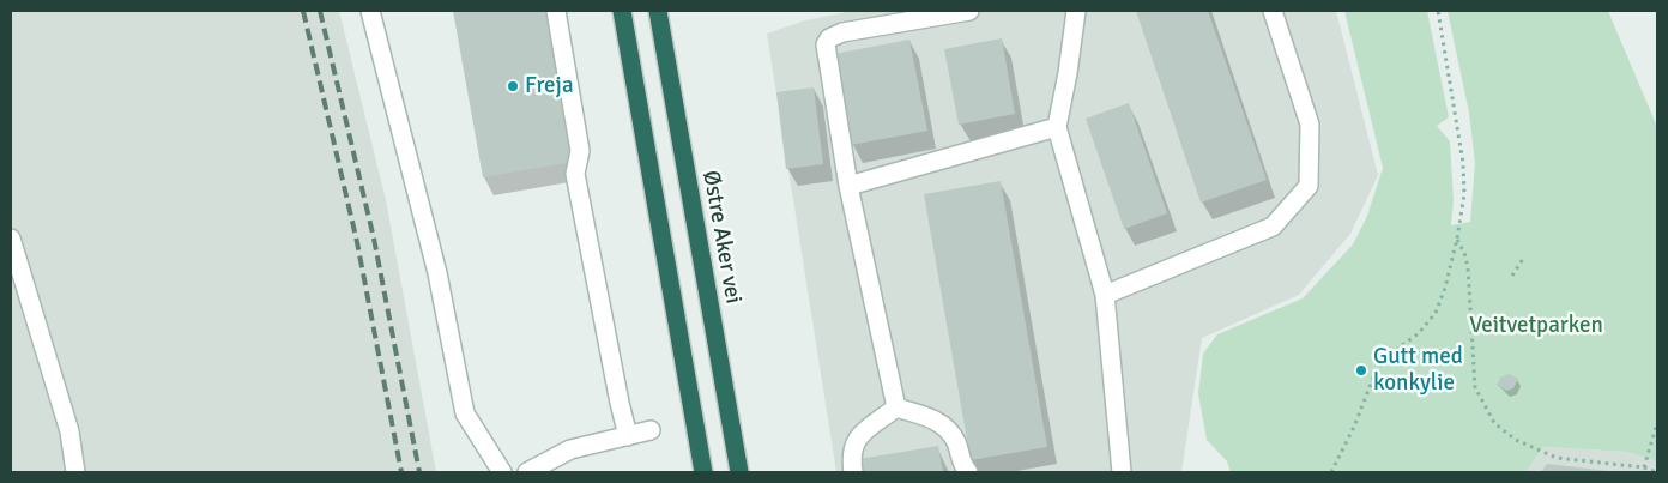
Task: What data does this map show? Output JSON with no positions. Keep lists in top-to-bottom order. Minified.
{"streets":{"highway":["Østre Aker vei"]},"parks":["Veitvetparken"],"places":["Freja","Gutt med konkylie"]}
